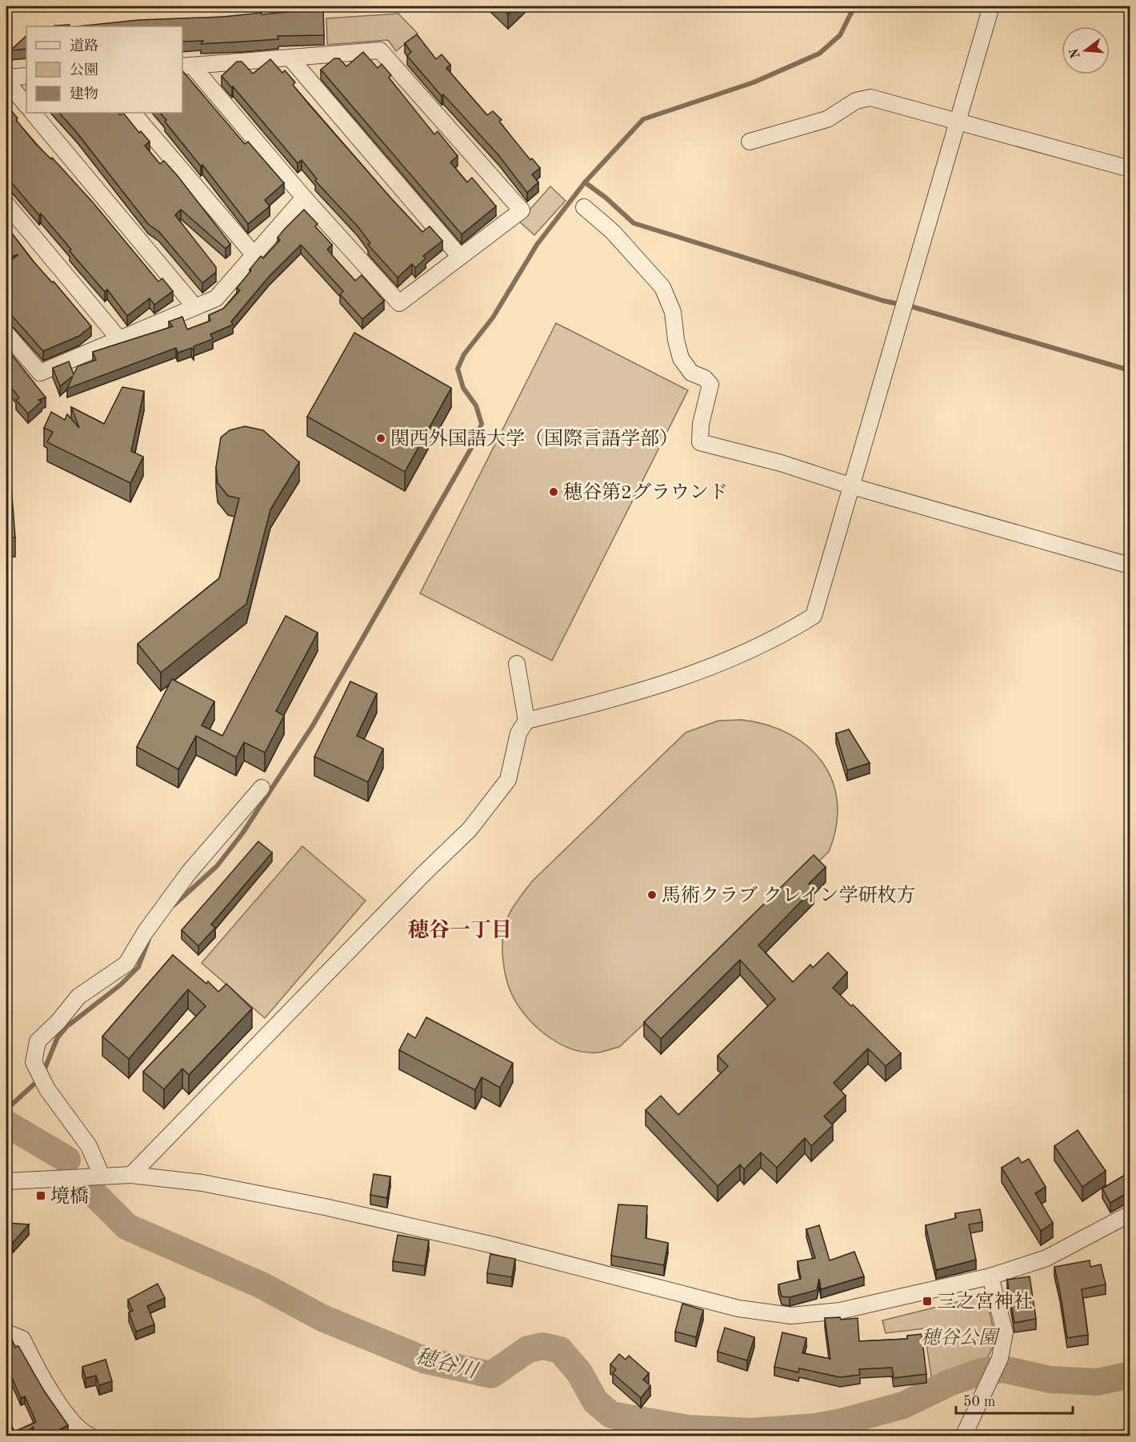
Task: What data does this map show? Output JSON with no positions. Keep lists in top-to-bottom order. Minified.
{"districts":["穂谷一丁目"],"water":["穂谷川"],"parks":["穂谷公園"],"places":{"other":["関西外国語大学（国際言語学部）","穂谷第2グラウンド","馬術クラブ クレイン学研枚方"],"transit":["境橋","三之宮神社"]},"legend":["道路","公園","建物"],"scale_bar":"50 m","north":"left"}
